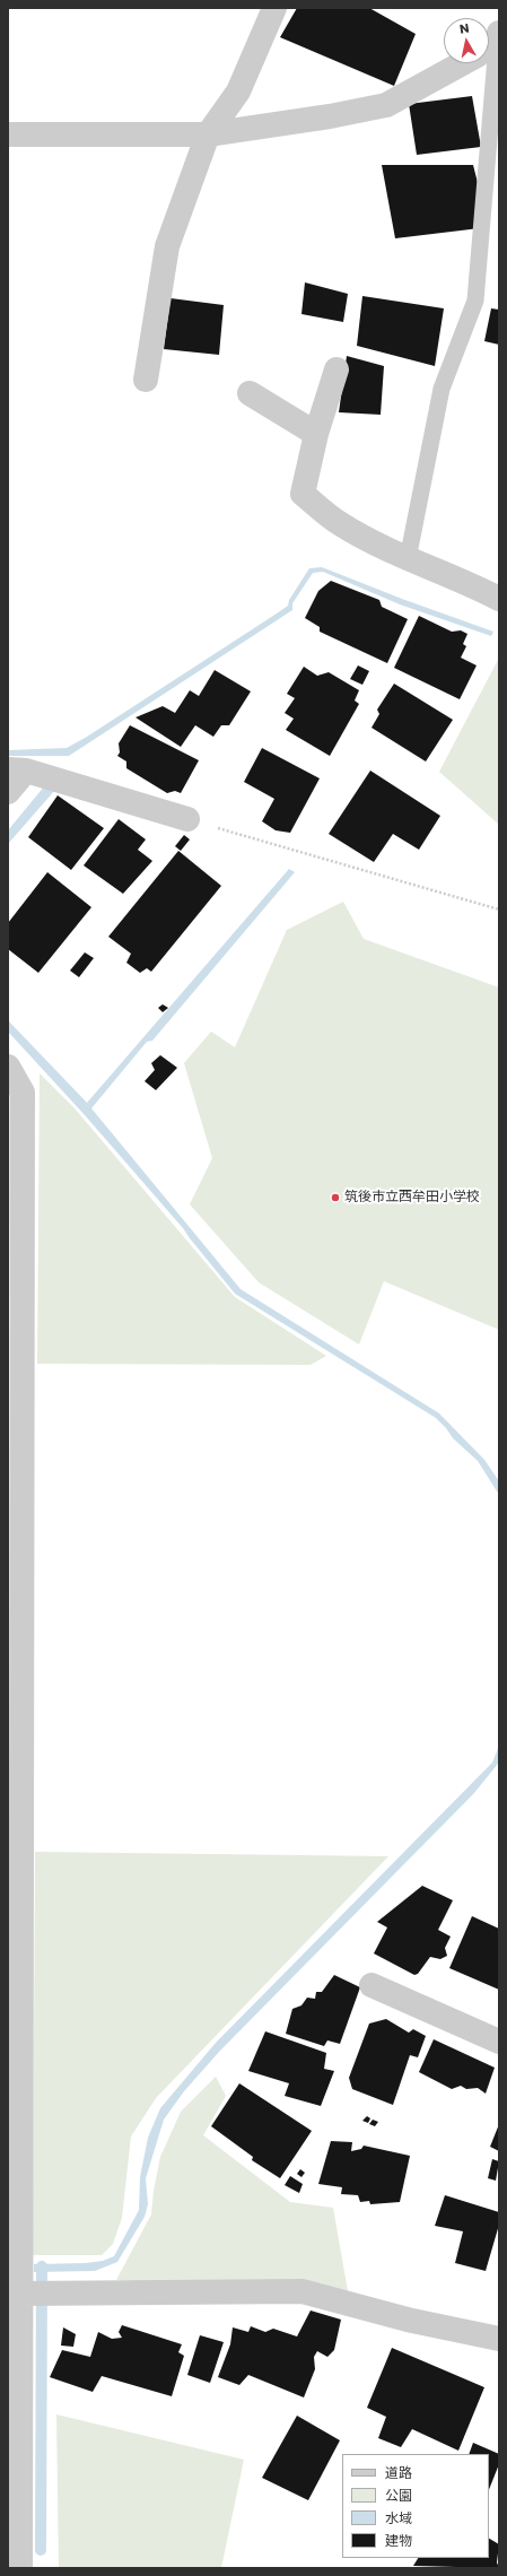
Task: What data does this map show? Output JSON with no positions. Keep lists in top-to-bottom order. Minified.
{"places":["筑後市立西牟田小学校"],"legend":["道路","公園","水域","建物"],"north":"top"}
